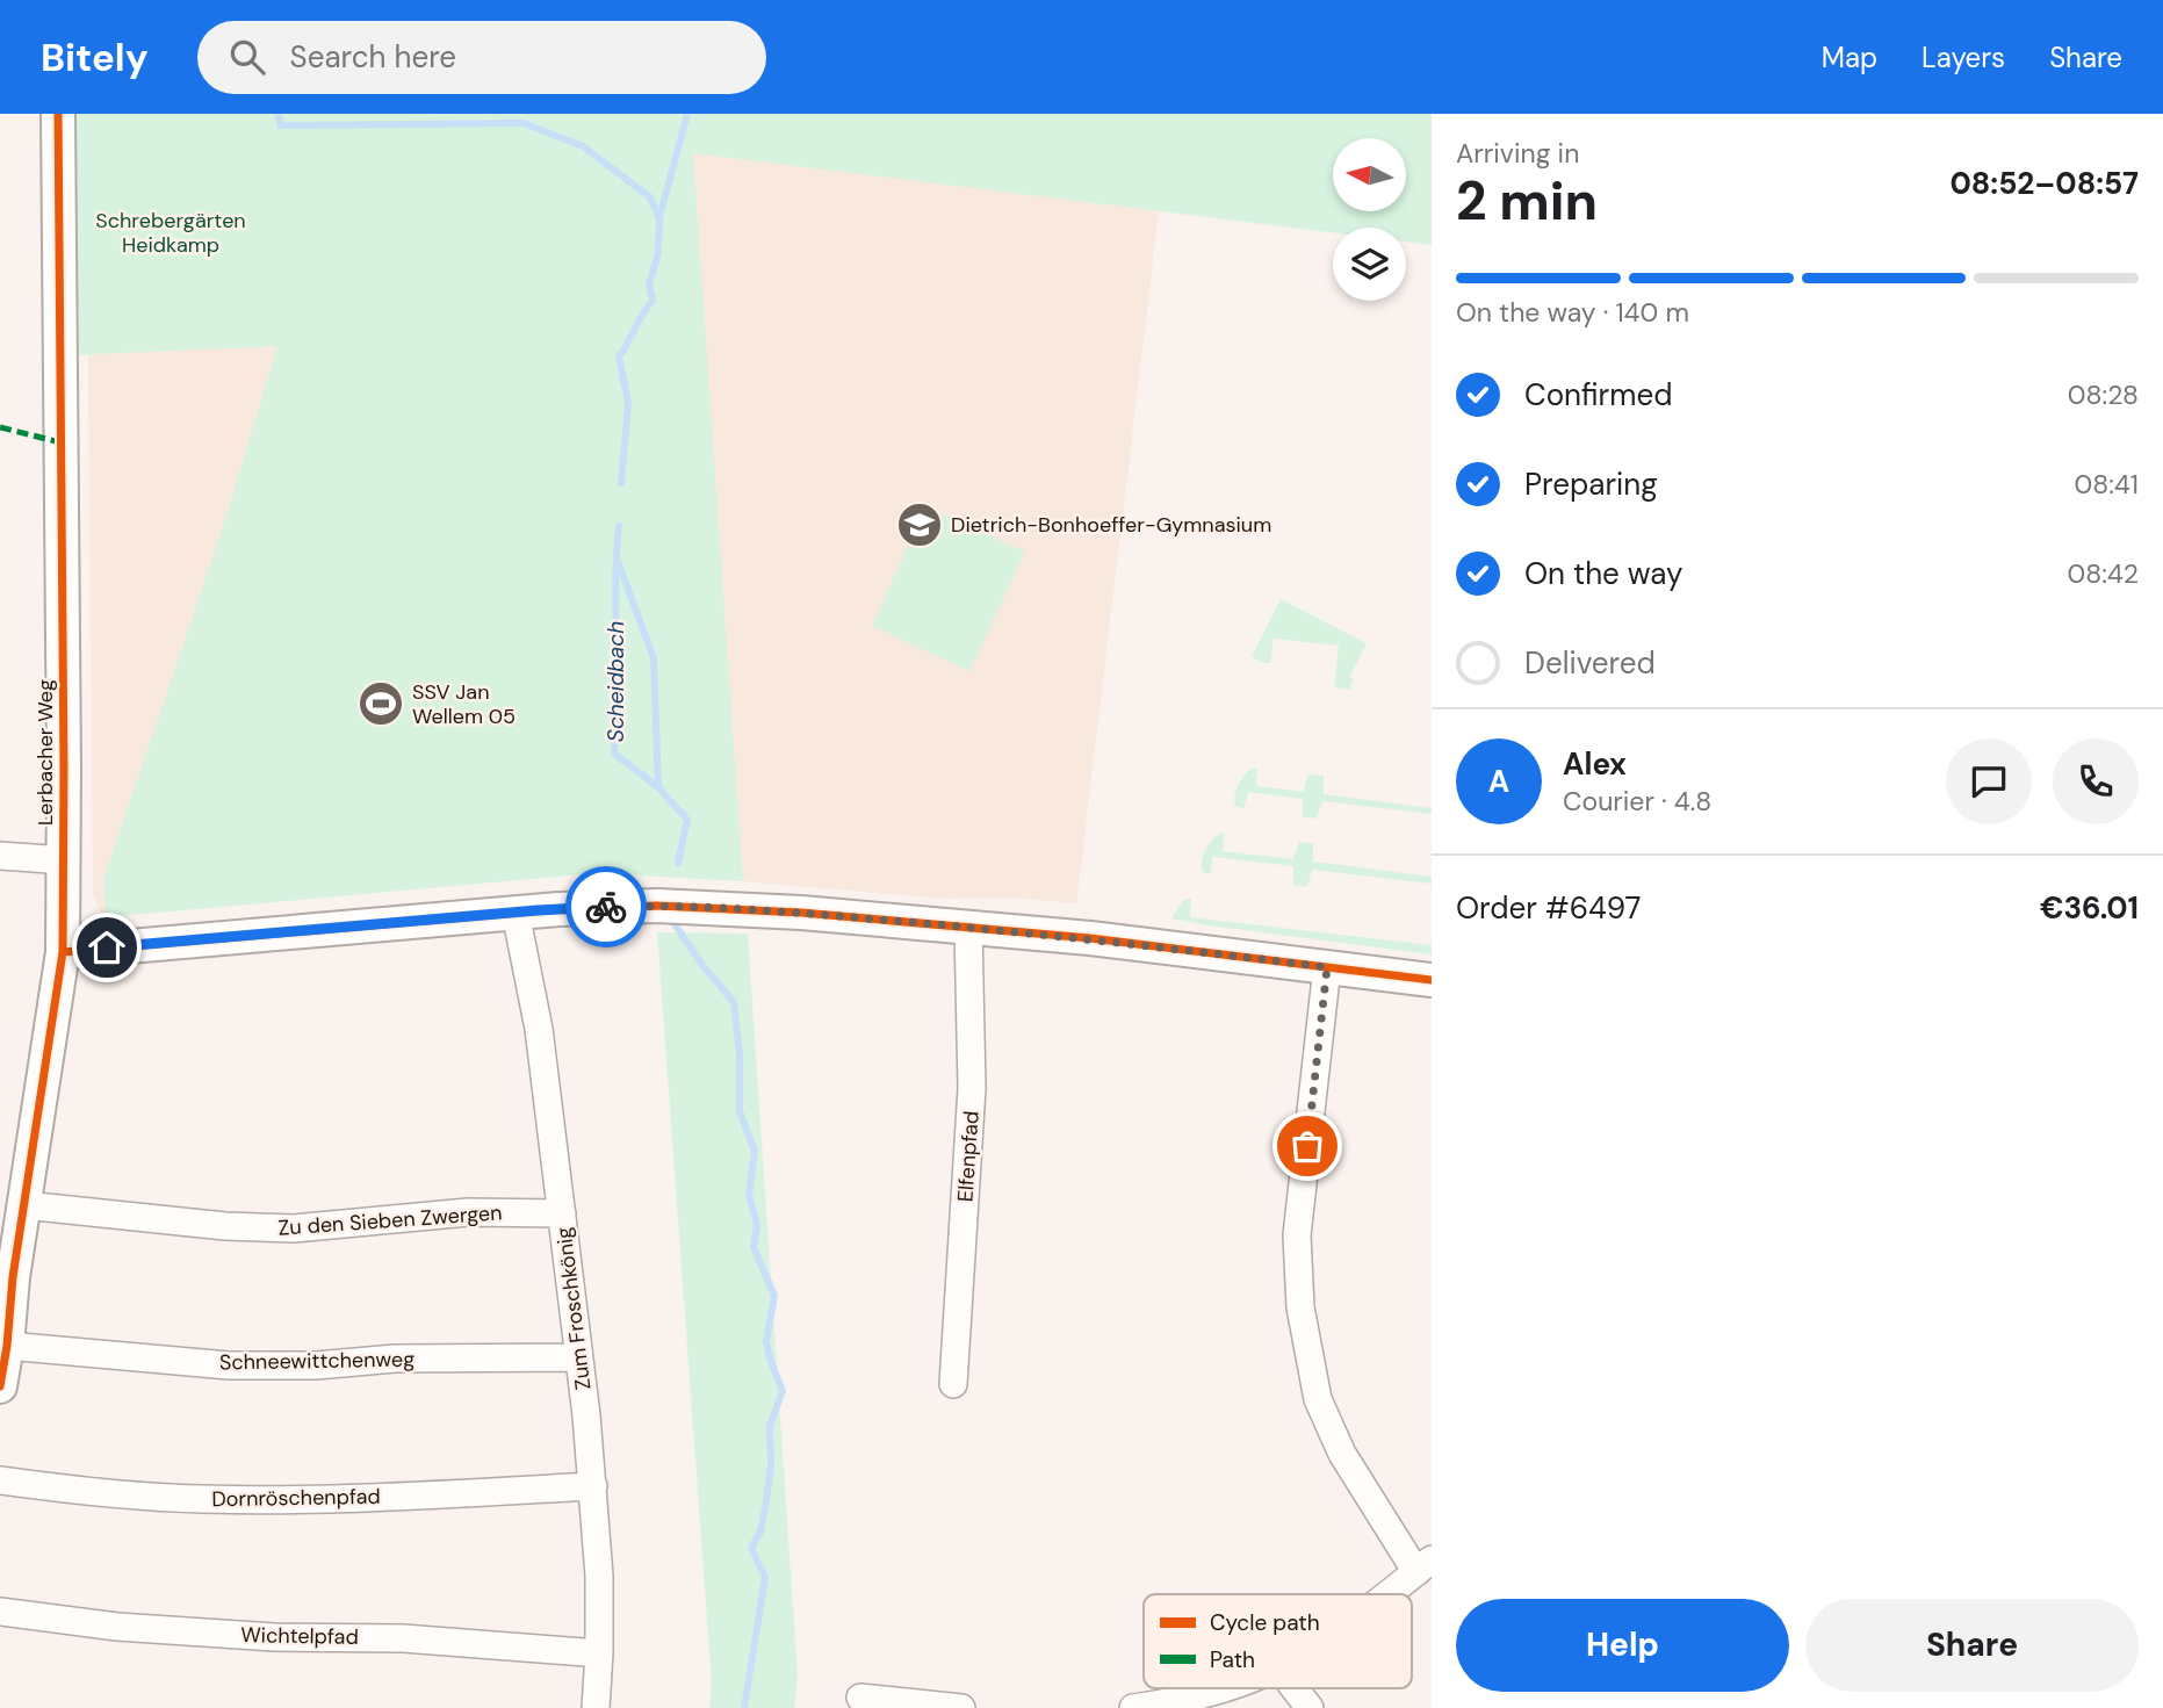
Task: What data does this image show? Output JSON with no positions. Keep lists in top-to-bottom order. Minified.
{"streets":{"street":["Lerbacher Weg","Elfenpfad","Zu den Sieben Zwergen","Zum Froschkönig","Schneewittchenweg","Dornröschenpfad","Wichtelpfad"]},"crossings":[["Lerbacher Weg","Zu den Sieben Zwergen"],["Lerbacher Weg","Schneewittchenweg"],["Zu den Sieben Zwergen","Zum Froschkönig"],["Zum Froschkönig","Schneewittchenweg"],["Zum Froschkönig","Dornröschenpfad"],["Zum Froschkönig","Wichtelpfad"]],"water":["Scheidbach"],"parks":["Schrebergärten Heidkamp"],"places":{"school or university":["Dietrich-Bonhoeffer-Gymnasium"],"sports":["SSV Jan Wellem 05"]},"legend":["Cycle path","Path"],"north":"left","page":{"header":"Bitely","search":"Search here","nav":["Map","Layers","Share"],"heading":["2 min","Arriving in","08:52–08:57"],"panel":["Alex","Courier · 4.8","Order #6497","€36.01"],"bar":"On the way · 140 m","list":[["Confirmed","08:28"],["Preparing","08:41"],["On the way","08:42"],"Delivered"],"round":"A","buttons":["Help","Share"]}}
